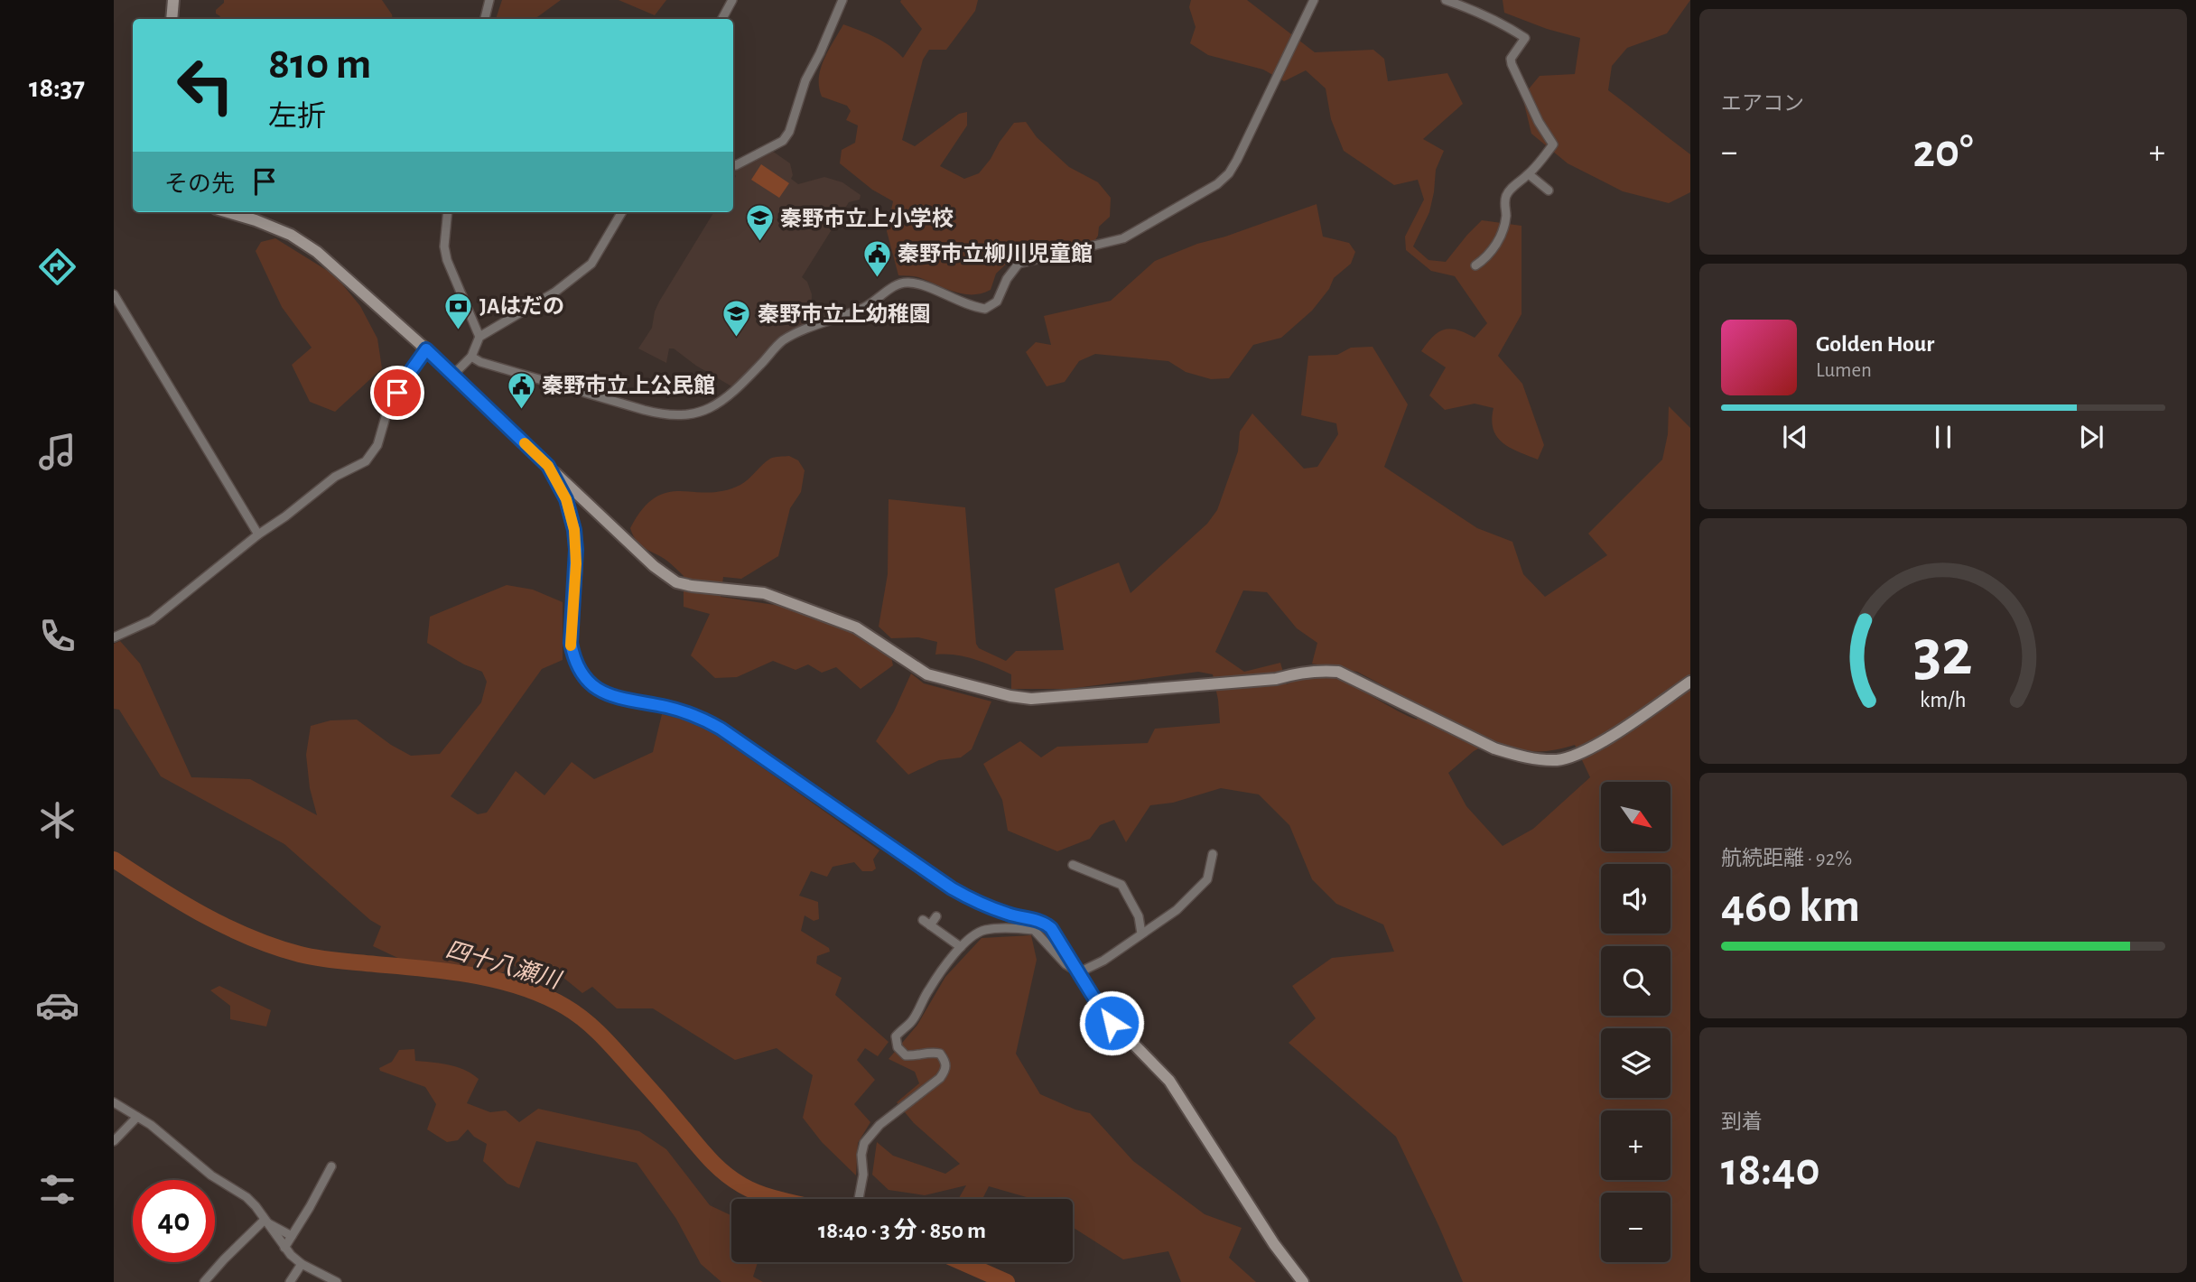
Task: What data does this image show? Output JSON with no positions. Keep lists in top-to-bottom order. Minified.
{"water":["四十八瀬川"],"places":{"school or university":["秦野市立上小学校","秦野市立上幼稚園"],"public building":["秦野市立柳川児童館","秦野市立上公民館"],"bank":["JAはだの"]},"north":"bottom right","page":{"tabs":"18:37","tile":["エアコン",["航続距離 · 92%","460 km"],["到着","18:40"]],"turn":["810 m","左折"],"heat":["−","20°","+"],"then":"その先","song":["Golden Hour","Lumen"],"map_buttons":["+","−"],"limit":"40","trip":"18:40 · 3 分 · 850 m","gauge":["32","km/h"]}}
